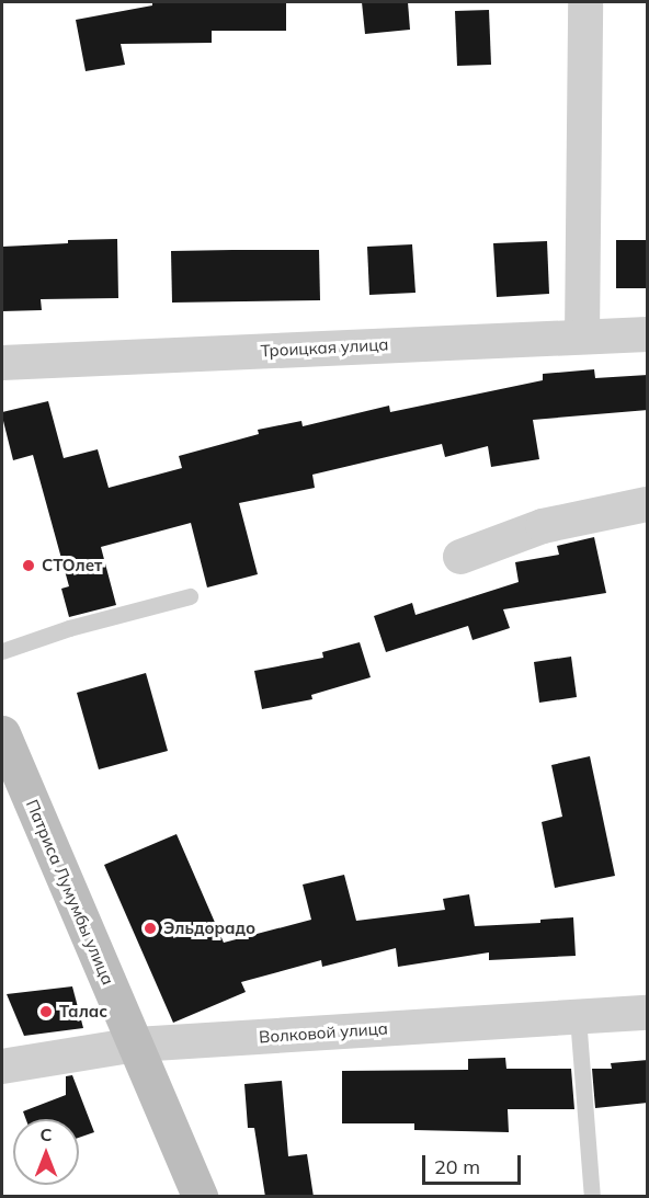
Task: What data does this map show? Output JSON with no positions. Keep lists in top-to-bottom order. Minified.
{"streets":{"street":["Троицкая улица","Патриса Лумумбы улица","Волковой улица"]},"crossings":[["Патриса Лумумбы улица","Волковой улица"]],"places":["СТОлет","Эльдорадо","Талас"],"scale_bar":"20 m","north":"top"}
